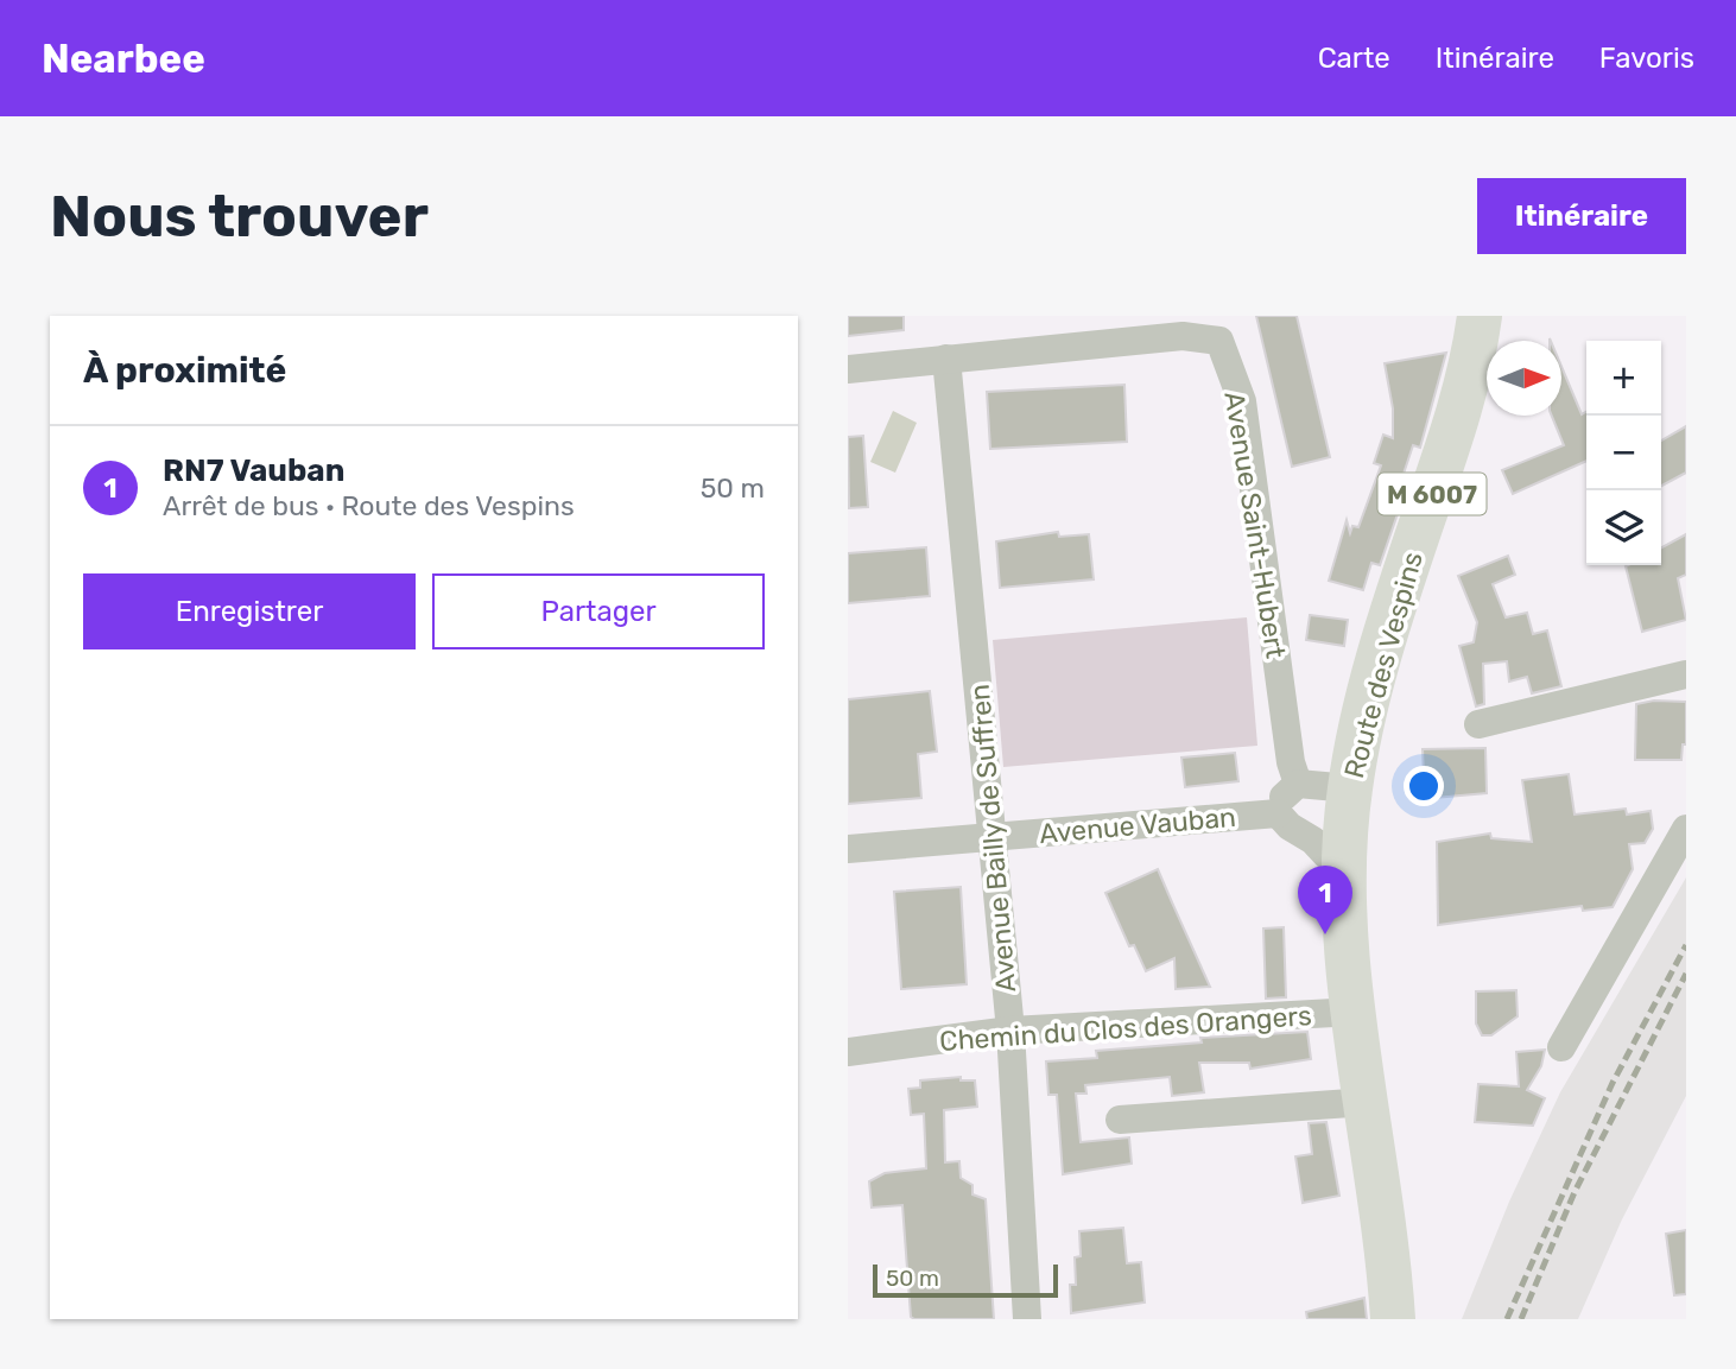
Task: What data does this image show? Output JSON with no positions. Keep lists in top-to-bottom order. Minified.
{"streets":{"main road":["M 6007","Route des Vespins"],"street":["Avenue Saint-Hubert","Avenue Vauban","Avenue Bailly de Suffren","Chemin du Clos des Orangers"]},"crossings":[["Avenue Saint-Hubert","Avenue Bailly de Suffren"],["Route des Vespins","Chemin du Clos des Orangers"],["Avenue Vauban","Avenue Bailly de Suffren"],["Avenue Bailly de Suffren","Chemin du Clos des Orangers"]],"scale_bar":"50 m","north":"right","page":{"header":"Nearbee","nav":["Carte","Itinéraire","Favoris"],"buttons":["Itinéraire",["Enregistrer","Partager"]],"title":"Nous trouver","heading":"À proximité","map_buttons":["+","−"],"list":[{"mark":"1","name":"RN7 Vauban","note":"Arrêt de bus · Route des Vespins","value":"50 m"}],"pins":"1","scale":"50 m"}}
